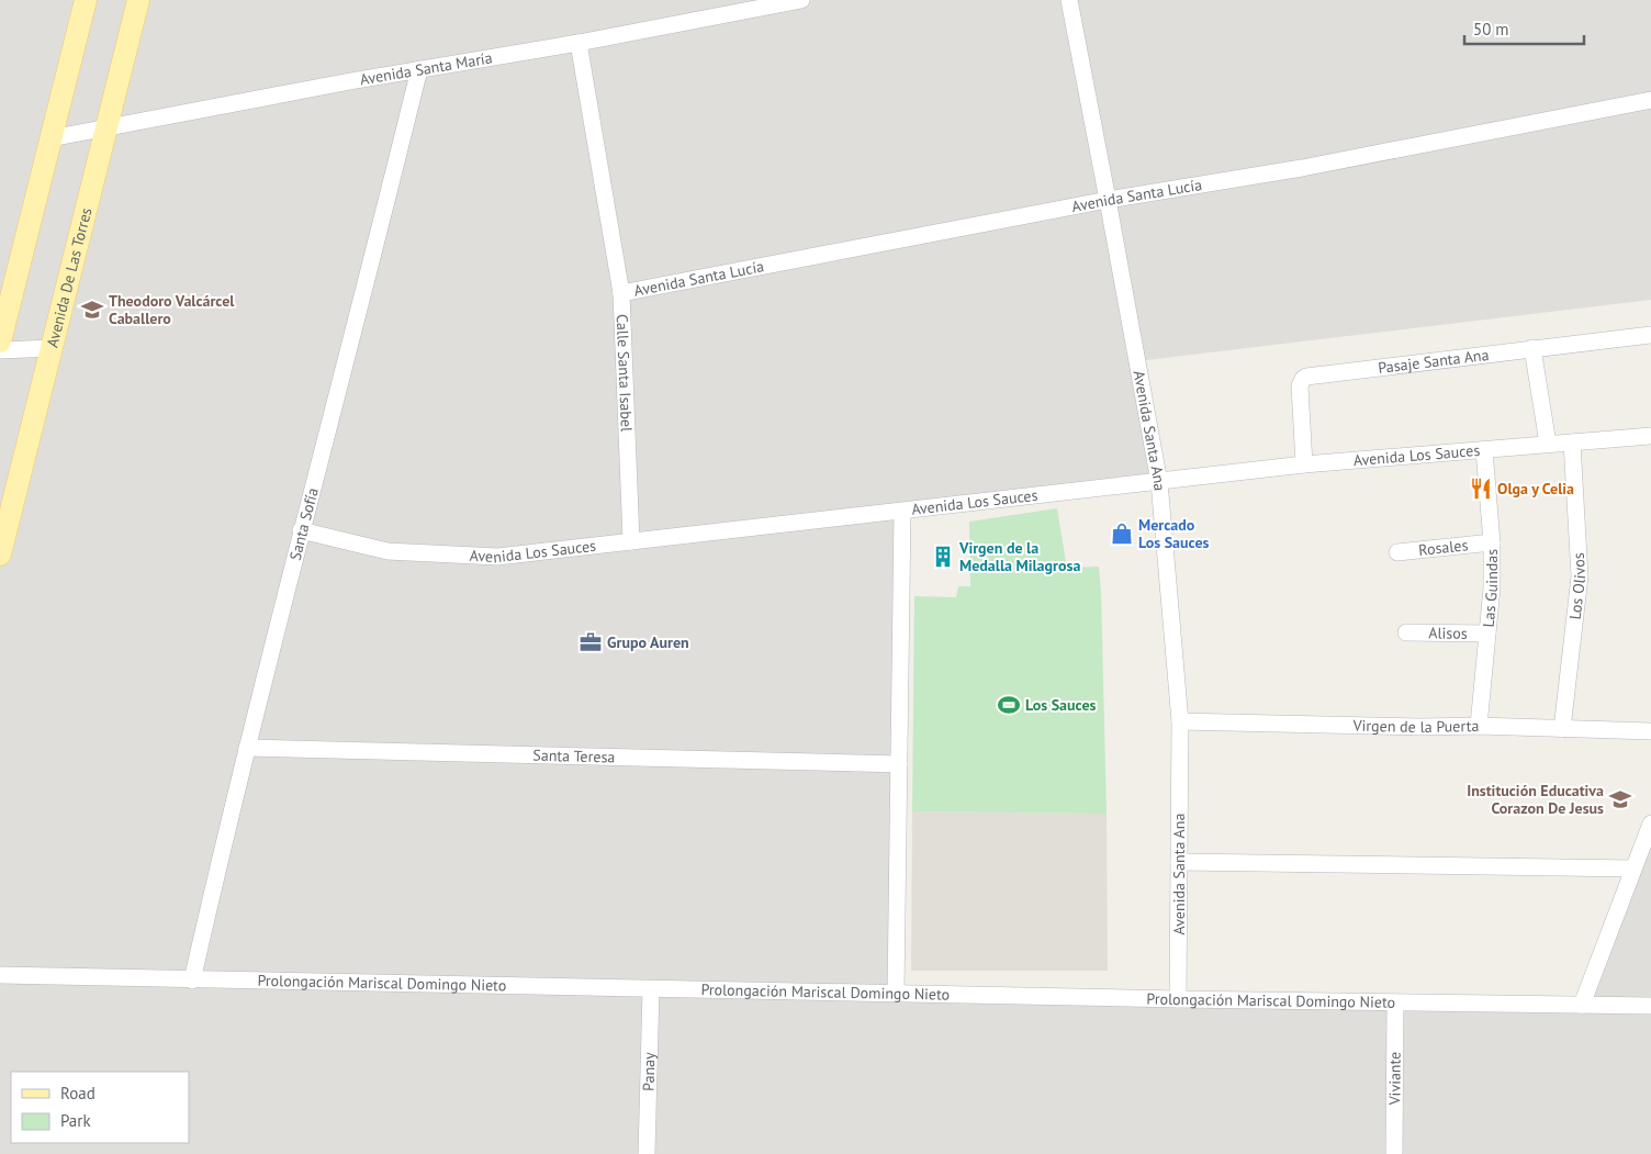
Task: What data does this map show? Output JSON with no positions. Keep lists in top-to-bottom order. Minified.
{"streets":{"main road":["Avenida De Las Torres"],"street":["Avenida Santa María","Avenida Santa Lucía","Pasaje Santa Ana","Calle Santa Isabel","Avenida Santa Ana","Avenida Los Sauces","Santa Sofía","Rosales","Los Olivos","Las Guindas","Alisos","Virgen de la Puerta","Santa Teresa","Prolongación Mariscal Domingo Nieto","Panay","Viviante"]},"crossings":[["Avenida Santa María","Avenida De Las Torres"],["Avenida Santa María","Calle Santa Isabel"],["Avenida Santa María","Santa Sofía"],["Avenida Santa Lucía","Calle Santa Isabel"],["Avenida Santa Lucía","Avenida Santa Ana"],["Pasaje Santa Ana","Avenida Los Sauces"],["Calle Santa Isabel","Avenida Los Sauces"],["Avenida Santa Ana","Avenida Los Sauces"],["Avenida Santa Ana","Virgen de la Puerta"],["Avenida Santa Ana","Prolongación Mariscal Domingo Nieto"],["Avenida Los Sauces","Santa Sofía"],["Avenida Los Sauces","Los Olivos"],["Avenida Los Sauces","Las Guindas"],["Santa Sofía","Santa Teresa"],["Santa Sofía","Prolongación Mariscal Domingo Nieto"],["Rosales","Las Guindas"],["Los Olivos","Virgen de la Puerta"],["Las Guindas","Alisos"],["Las Guindas","Virgen de la Puerta"],["Prolongación Mariscal Domingo Nieto","Panay"],["Prolongación Mariscal Domingo Nieto","Viviante"]],"places":{"school or university":["Theodoro Valcárcel Caballero","Institución Educativa Corazon De Jesus"],"restaurant":["Olga y Celia"],"shop":["Mercado Los Sauces"],"building":["Virgen de la Medalla Milagrosa"],"office":["Grupo Auren"],"sports":["Los Sauces"]},"legend":["Road","Park"],"scale_bar":"50 m"}
